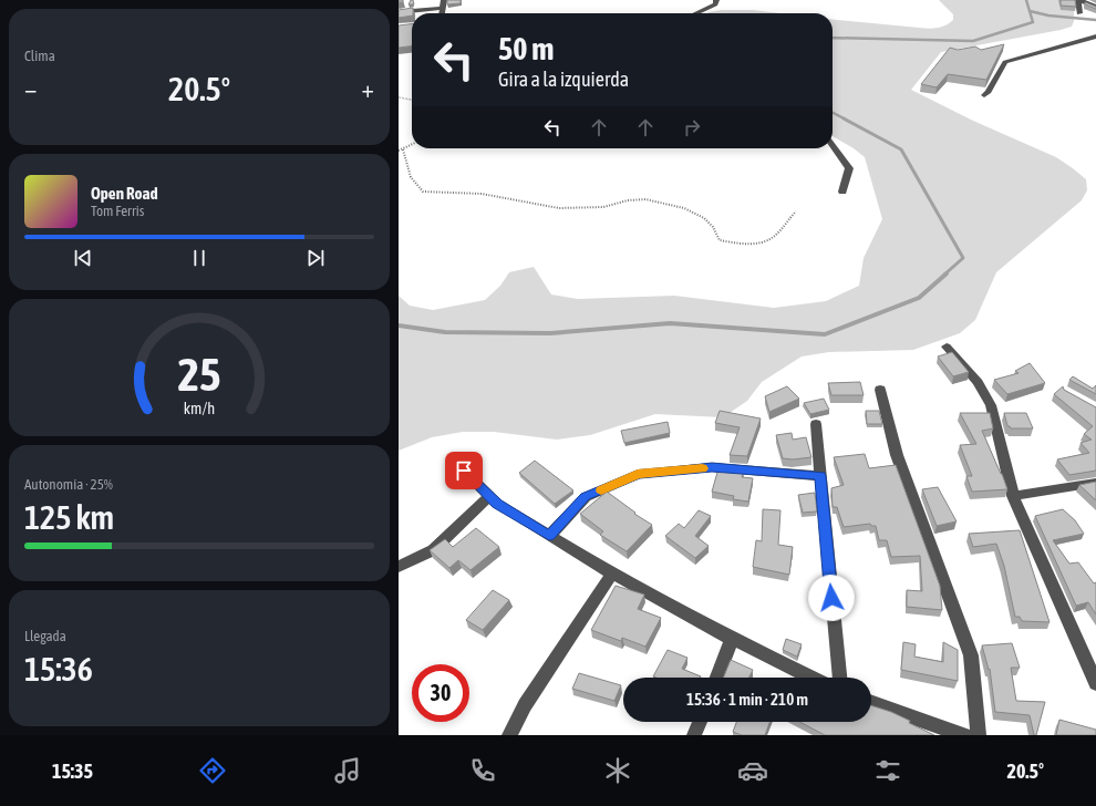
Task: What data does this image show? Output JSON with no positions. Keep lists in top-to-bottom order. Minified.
{"page":{"tile":["Clima",["Autonomía · 25%","125 km"],["Llegada","15:36"]],"turn":["50 m","Gira a la izquierda"],"heat":["−","20.5°","+"],"song":["Open Road","Tom Ferris"],"limit":"30","trip":"15:36 · 1 min · 210 m","tabs":["15:35","20.5°"],"gauge":["25","km/h"]}}
